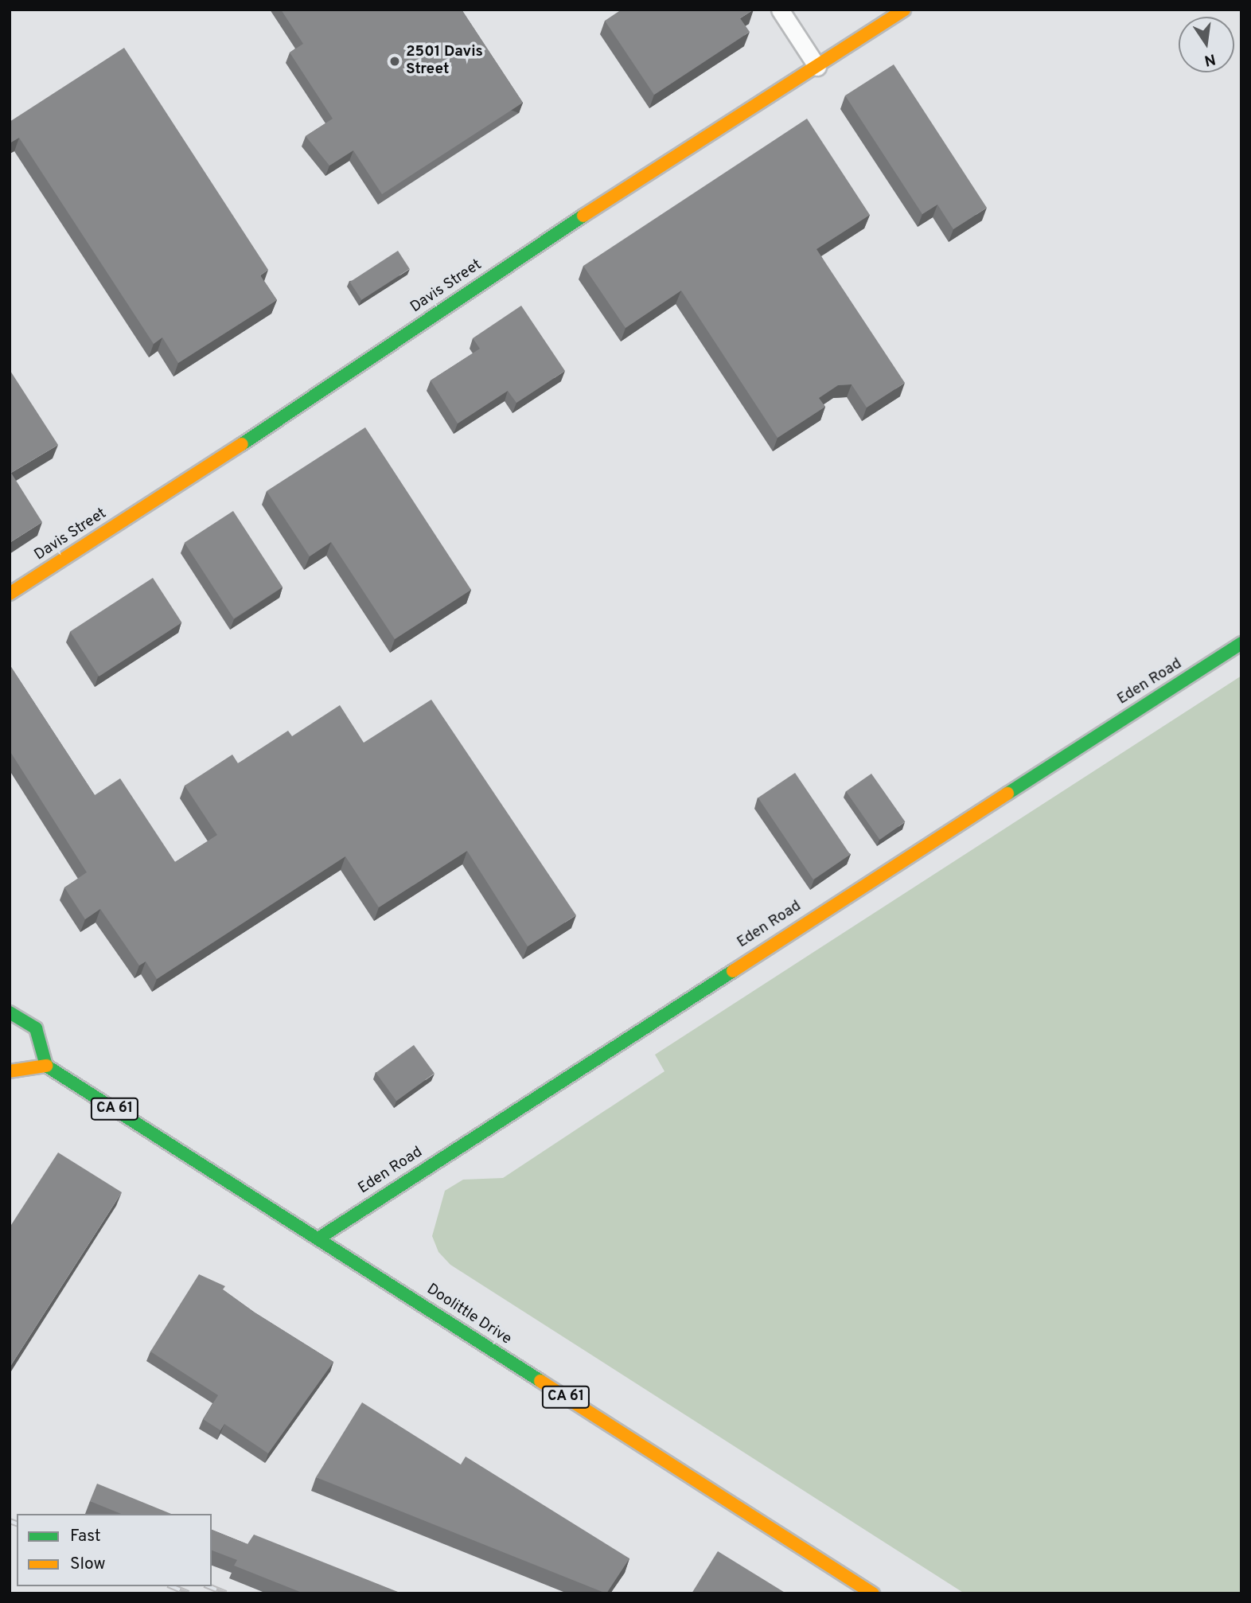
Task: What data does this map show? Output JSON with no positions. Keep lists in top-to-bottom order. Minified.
{"streets":{"street":["Davis Street","Eden Road","CA 61","Doolittle Drive"]},"crossings":[["Eden Road","Doolittle Drive"]],"places":["2501 Davis Street"],"legend":["Fast","Slow"],"north":"bottom"}
